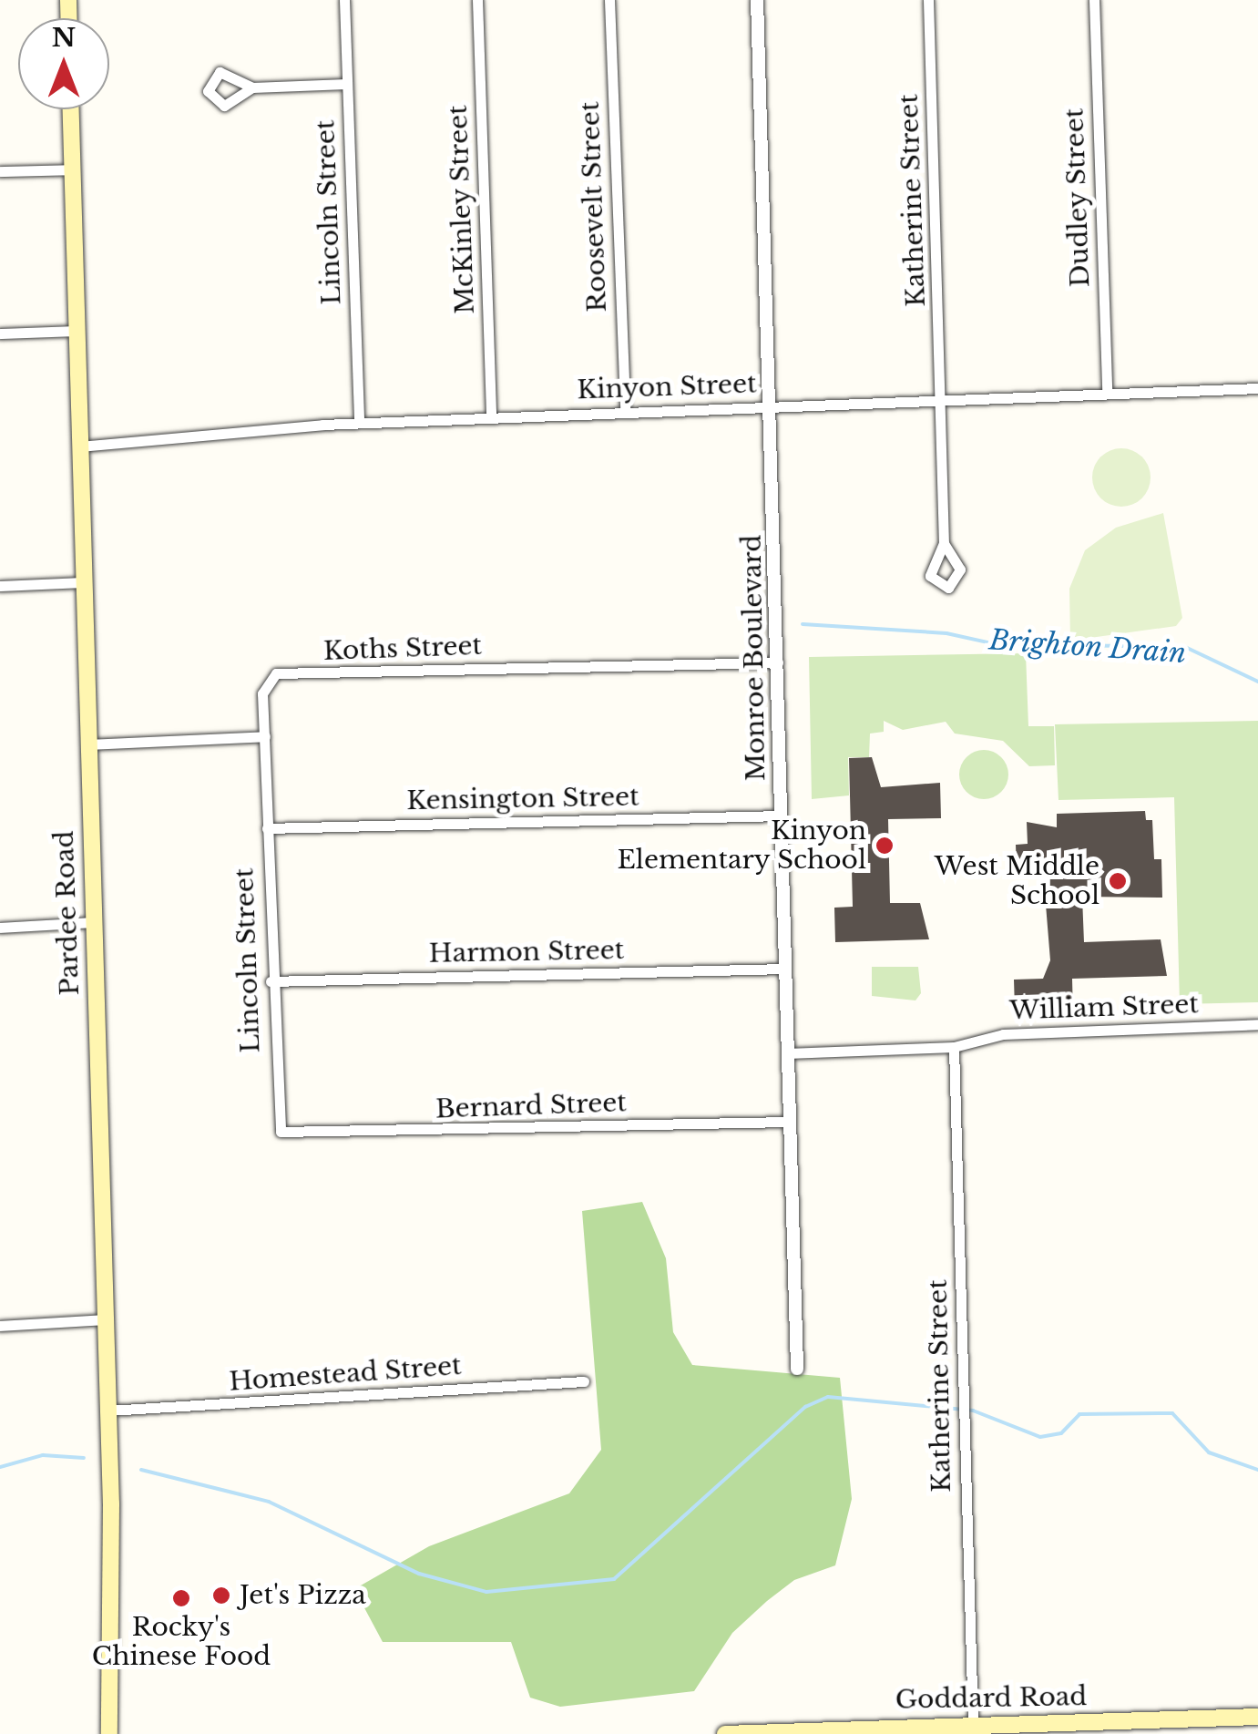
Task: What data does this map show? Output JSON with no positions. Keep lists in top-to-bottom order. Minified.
{"streets":{"main road":["Pardee Road","Goddard Road"],"street":["Dudley Street","Katherine Street","Roosevelt Street","McKinley Street","Lincoln Street","Kinyon Street","Koths Street","Monroe Boulevard","Kensington Street","Harmon Street","William Street","Bernard Street","Homestead Street"]},"crossings":[["Dudley Street","Kinyon Street"],["Katherine Street","Kinyon Street"],["Katherine Street","William Street"],["Katherine Street","Goddard Road"],["Roosevelt Street","Kinyon Street"],["McKinley Street","Kinyon Street"],["Lincoln Street","Kinyon Street"],["Lincoln Street","Koths Street"],["Lincoln Street","Kensington Street"],["Lincoln Street","Harmon Street"],["Lincoln Street","Bernard Street"],["Kinyon Street","Monroe Boulevard"],["Kinyon Street","Pardee Road"],["Koths Street","Monroe Boulevard"],["Monroe Boulevard","Kensington Street"],["Monroe Boulevard","Harmon Street"],["Monroe Boulevard","Bernard Street"],["Pardee Road","Homestead Street"]],"water":["Brighton Drain"],"places":["Kinyon Elementary School","West Middle School","Jet's Pizza","Rocky's Chinese Food"],"north":"top"}
